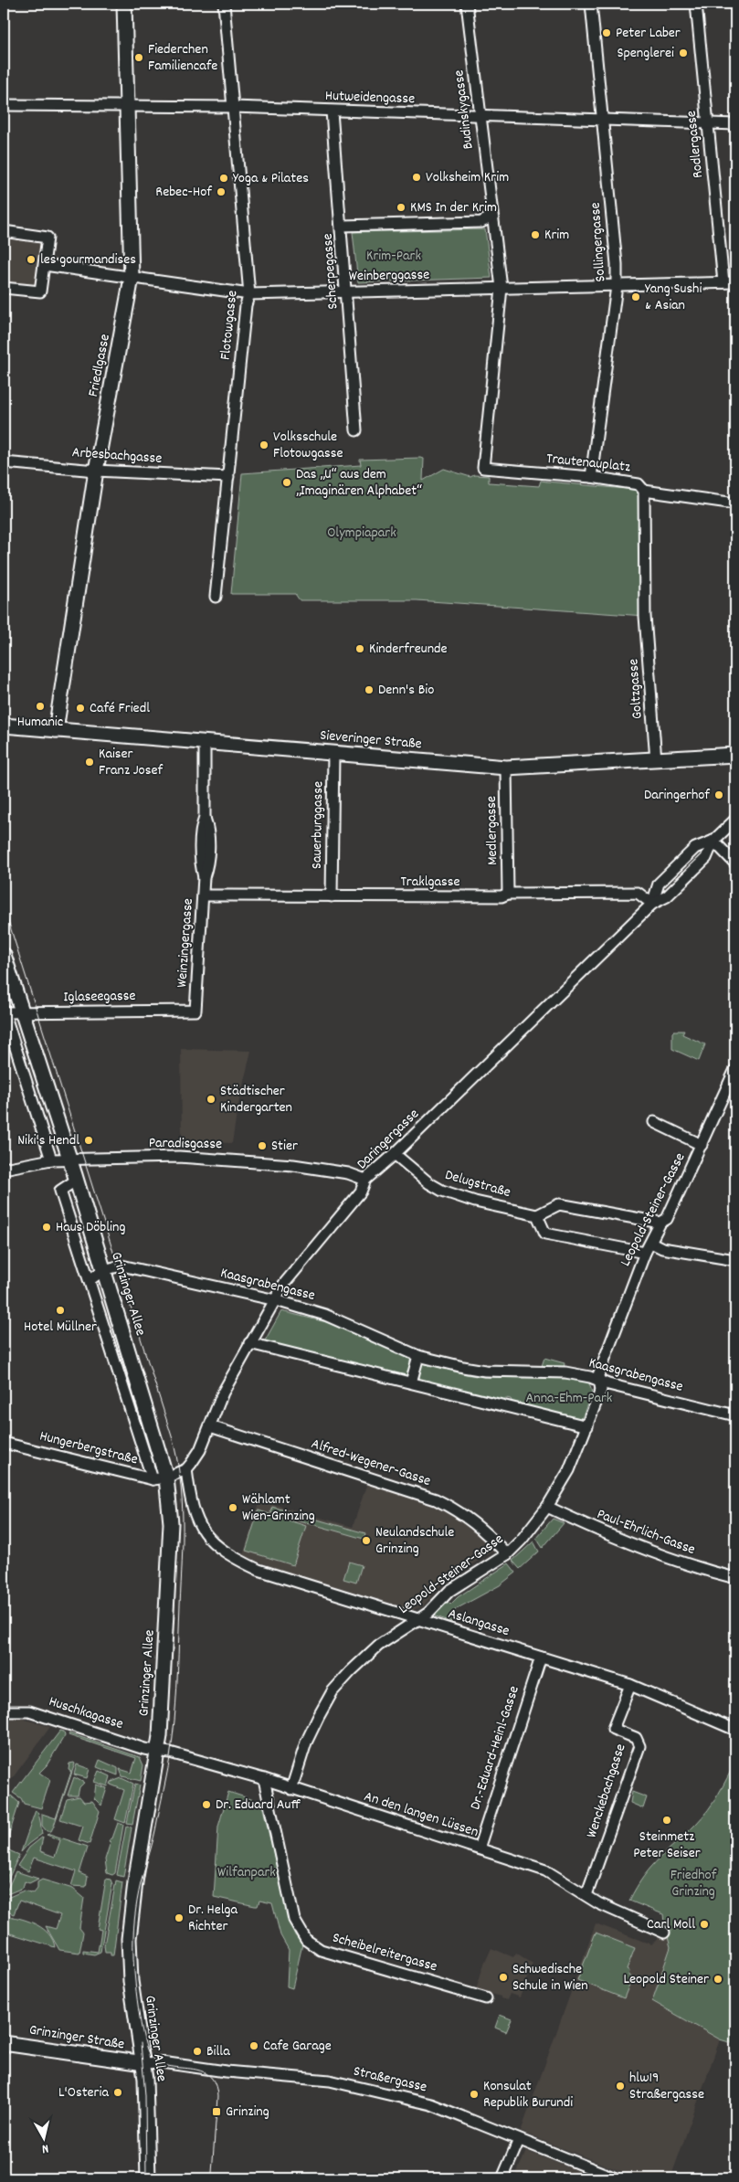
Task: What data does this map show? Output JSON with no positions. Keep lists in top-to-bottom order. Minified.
{"streets":{"street":["Hutweidengasse","Budinskygasse","Rodlergasse","Sollingergasse","Scherpegasse","Weinberggasse","Flotowgasse","Friedlgasse","Arbesbachgasse","Trautenauplatz","Goltzgasse","Sieveringer Straße","Sauerburggasse","Medlergasse","Traklgasse","Weinzingergasse","Iglaseegasse","Daringergasse","Paradisgasse","Delugstraße","Leopold-Steiner-Gasse","Kaasgrabengasse","Grinzinger Allee","Hungerbergstraße","Alfred-Wegener-Gasse","Paul-Ehrlich-Gasse","Aslangasse","Huschkagasse","Dr.-Eduard-Heinl-Gasse","Wenckebachgasse","An den langen Lüssen","Scheibelreitergasse","Grinzinger Straße","Straßergasse"]},"crossings":[["Hutweidengasse","Budinskygasse"],["Hutweidengasse","Rodlergasse"],["Hutweidengasse","Sollingergasse"],["Hutweidengasse","Scherpegasse"],["Hutweidengasse","Flotowgasse"],["Hutweidengasse","Friedlgasse"],["Budinskygasse","Weinberggasse"],["Budinskygasse","Trautenauplatz"],["Rodlergasse","Weinberggasse"],["Sollingergasse","Weinberggasse"],["Sollingergasse","Trautenauplatz"],["Scherpegasse","Weinberggasse"],["Weinberggasse","Flotowgasse"],["Weinberggasse","Friedlgasse"],["Weinberggasse","Trautenauplatz"],["Flotowgasse","Arbesbachgasse"],["Friedlgasse","Arbesbachgasse"],["Friedlgasse","Sieveringer Straße"],["Trautenauplatz","Goltzgasse"],["Goltzgasse","Sieveringer Straße"],["Sieveringer Straße","Sauerburggasse"],["Sieveringer Straße","Medlergasse"],["Sieveringer Straße","Weinzingergasse"],["Sauerburggasse","Traklgasse"],["Medlergasse","Traklgasse"],["Traklgasse","Weinzingergasse"],["Traklgasse","Daringergasse"],["Weinzingergasse","Iglaseegasse"],["Iglaseegasse","Grinzinger Allee"],["Daringergasse","Paradisgasse"],["Daringergasse","Delugstraße"],["Daringergasse","Kaasgrabengasse"],["Daringergasse","Alfred-Wegener-Gasse"],["Daringergasse","Aslangasse"],["Paradisgasse","Grinzinger Allee"],["Leopold-Steiner-Gasse","Kaasgrabengasse"],["Leopold-Steiner-Gasse","Alfred-Wegener-Gasse"],["Leopold-Steiner-Gasse","Paul-Ehrlich-Gasse"],["Leopold-Steiner-Gasse","Aslangasse"],["Leopold-Steiner-Gasse","An den langen Lüssen"],["Kaasgrabengasse","Grinzinger Allee"],["Grinzinger Allee","Hungerbergstraße"],["Grinzinger Allee","Huschkagasse"],["Grinzinger Allee","An den langen Lüssen"],["Grinzinger Allee","Grinzinger Straße"],["Grinzinger Allee","Straßergasse"],["Aslangasse","Dr.-Eduard-Heinl-Gasse"],["Aslangasse","Wenckebachgasse"],["Huschkagasse","An den langen Lüssen"],["Dr.-Eduard-Heinl-Gasse","An den langen Lüssen"],["Wenckebachgasse","An den langen Lüssen"],["An den langen Lüssen","Scheibelreitergasse"],["Grinzinger Straße","Straßergasse"]],"parks":["Krim-Park","Olympiapark","Anna-Ehm-Park","Wilfanpark","Friedhof Grinzing"],"places":{"other":["Peter Laber","Spenglerei","Fiederchen Familiencafe","Volksheim Krim","Yoga & Pilates","Rebec-Hof","KMS In der Krim","Krim","les gourmandises","Yang Sushi & Asian","Volksschule Flotowgasse","Das „U“ aus dem „Imaginären Alphabet“","Kinderfreunde","Denn's Bio","Humanic","Café Friedl","Kaiser Franz Josef","Daringerhof","Städtischer Kindergarten","Niki's Hendl","Stier","Haus Döbling","Hotel Müllner","Wählamt Wien-Grinzing","Neulandschule Grinzing","Dr. Eduard Auff","Steinmetz Peter Seiser","Dr. Helga Richter","Carl Moll","Schwedische Schule in Wien","Leopold Steiner","Cafe Garage","Billa","hlw19 Straßergasse","L'Osteria","Konsulat Republik Burundi"],"transit":["Grinzing"]},"north":"bottom"}
